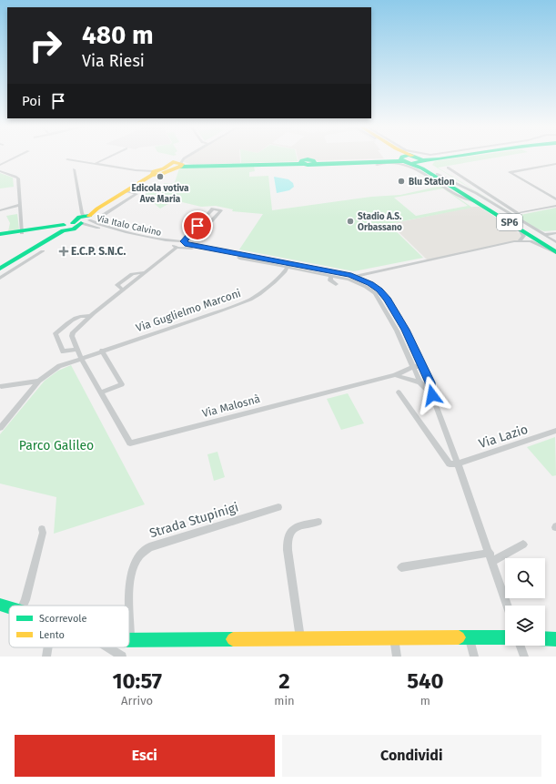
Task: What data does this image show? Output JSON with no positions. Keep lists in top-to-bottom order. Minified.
{"streets":{"street":["SP6","Via Italo Calvino","Via Guglielmo Marconi","Via Malosnà","Via Lazio","Strada Stupinigi"]},"crossings":[["Via Italo Calvino","Via Guglielmo Marconi"],["Via Italo Calvino","Via Malosnà"],["Via Italo Calvino","Via Lazio"],["Via Guglielmo Marconi","Via Malosnà"]],"parks":["Parco Galileo"],"places":{"other":["Edicola votiva Ave Maria","Blu Station","Stadio A.S. Orbassano"],"health":["E.C.P. S.N.C."]},"legend":["Scorrevole","Lento"],"page":{"turn":["480 m","Via Riesi"],"then":"Poi","eta":["10:57","Arrivo","2","min","540","m"],"buttons":["Esci","Condividi"]}}
